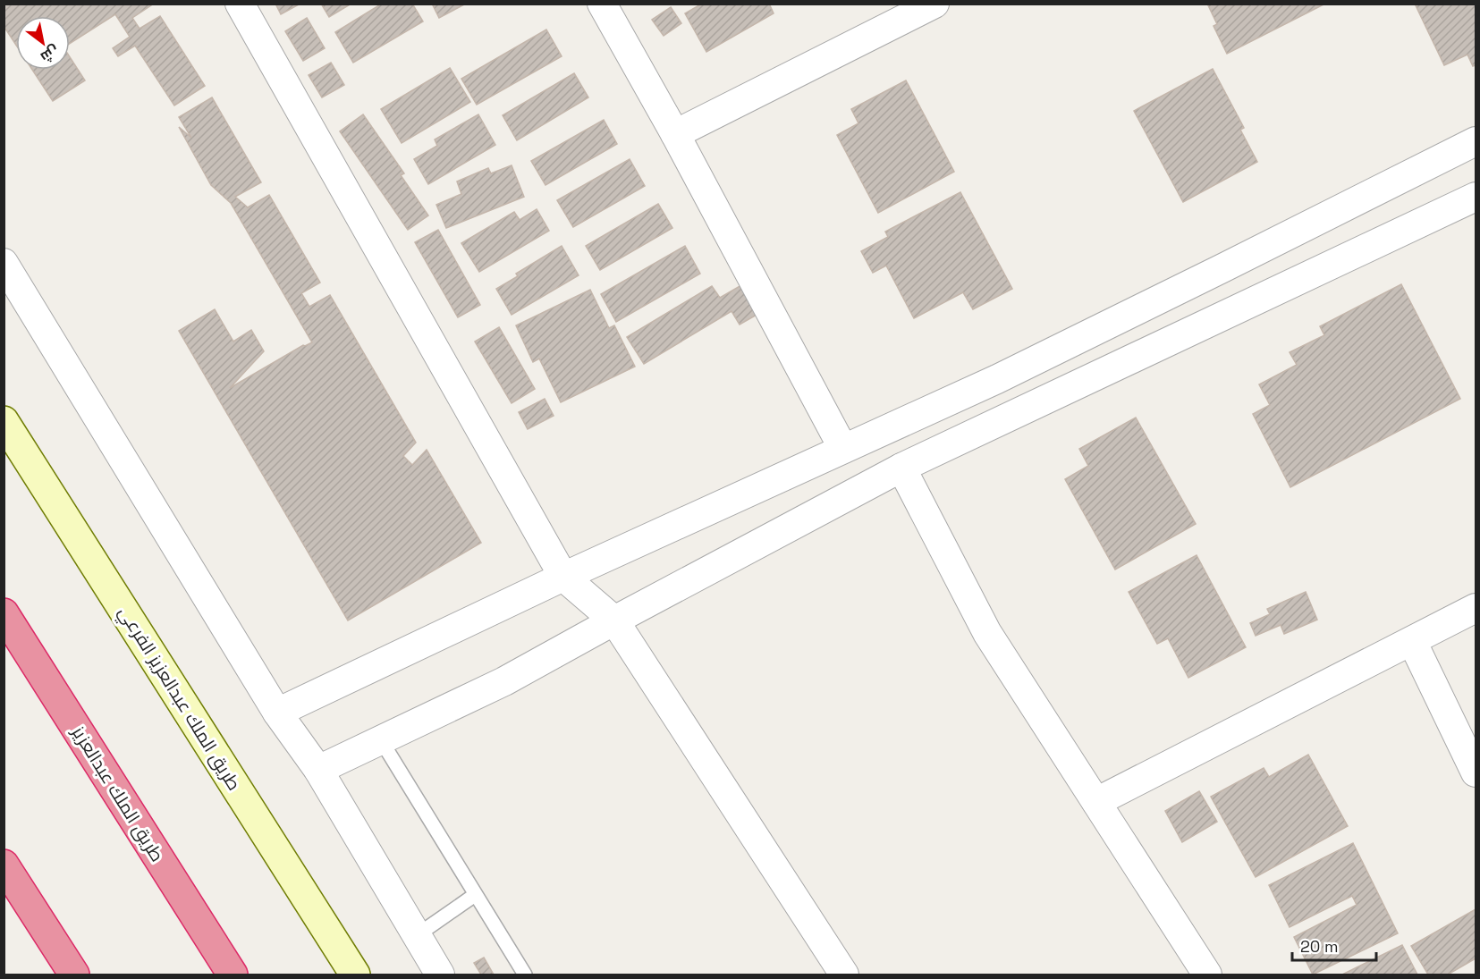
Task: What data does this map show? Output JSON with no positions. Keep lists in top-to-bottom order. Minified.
{"streets":{"highway":["طريق الملك عبدالعزيز"],"main road":["طريق الملك عبدالعزيز الفرعي"]},"scale_bar":"20 m","north":"bottom right"}
